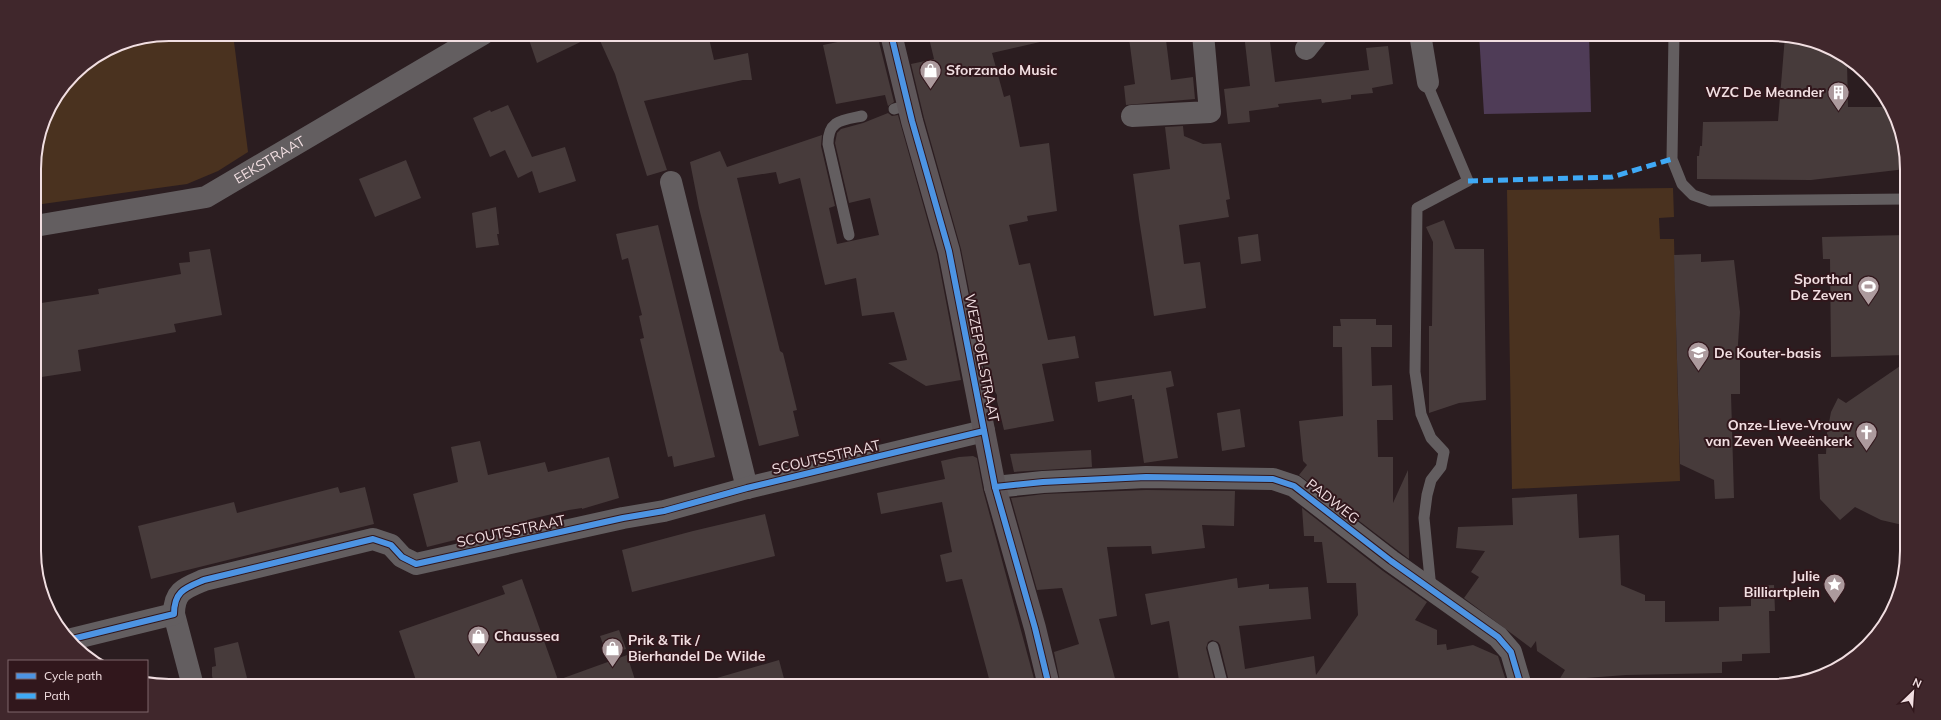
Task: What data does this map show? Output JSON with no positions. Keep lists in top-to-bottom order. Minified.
{"streets":{"street":["EEKSTRAAT","WEZEPOELSTRAAT","SCOUTSSTRAAT","PADWEG"]},"crossings":[["WEZEPOELSTRAAT","SCOUTSSTRAAT"],["WEZEPOELSTRAAT","PADWEG"]],"places":{"shop":["Sforzando Music","Chaussea","Prik & Tik / Bierhandel De Wilde"],"building":["WZC De Meander"],"sports":["Sporthal De Zeven"],"school or university":["De Kouter-basis"],"church":["Onze-Lieve-Vrouw van Zeven Weeënkerk"],"place":["Julie Billiartplein"]},"legend":["Cycle path","Path"],"north":"top right"}
